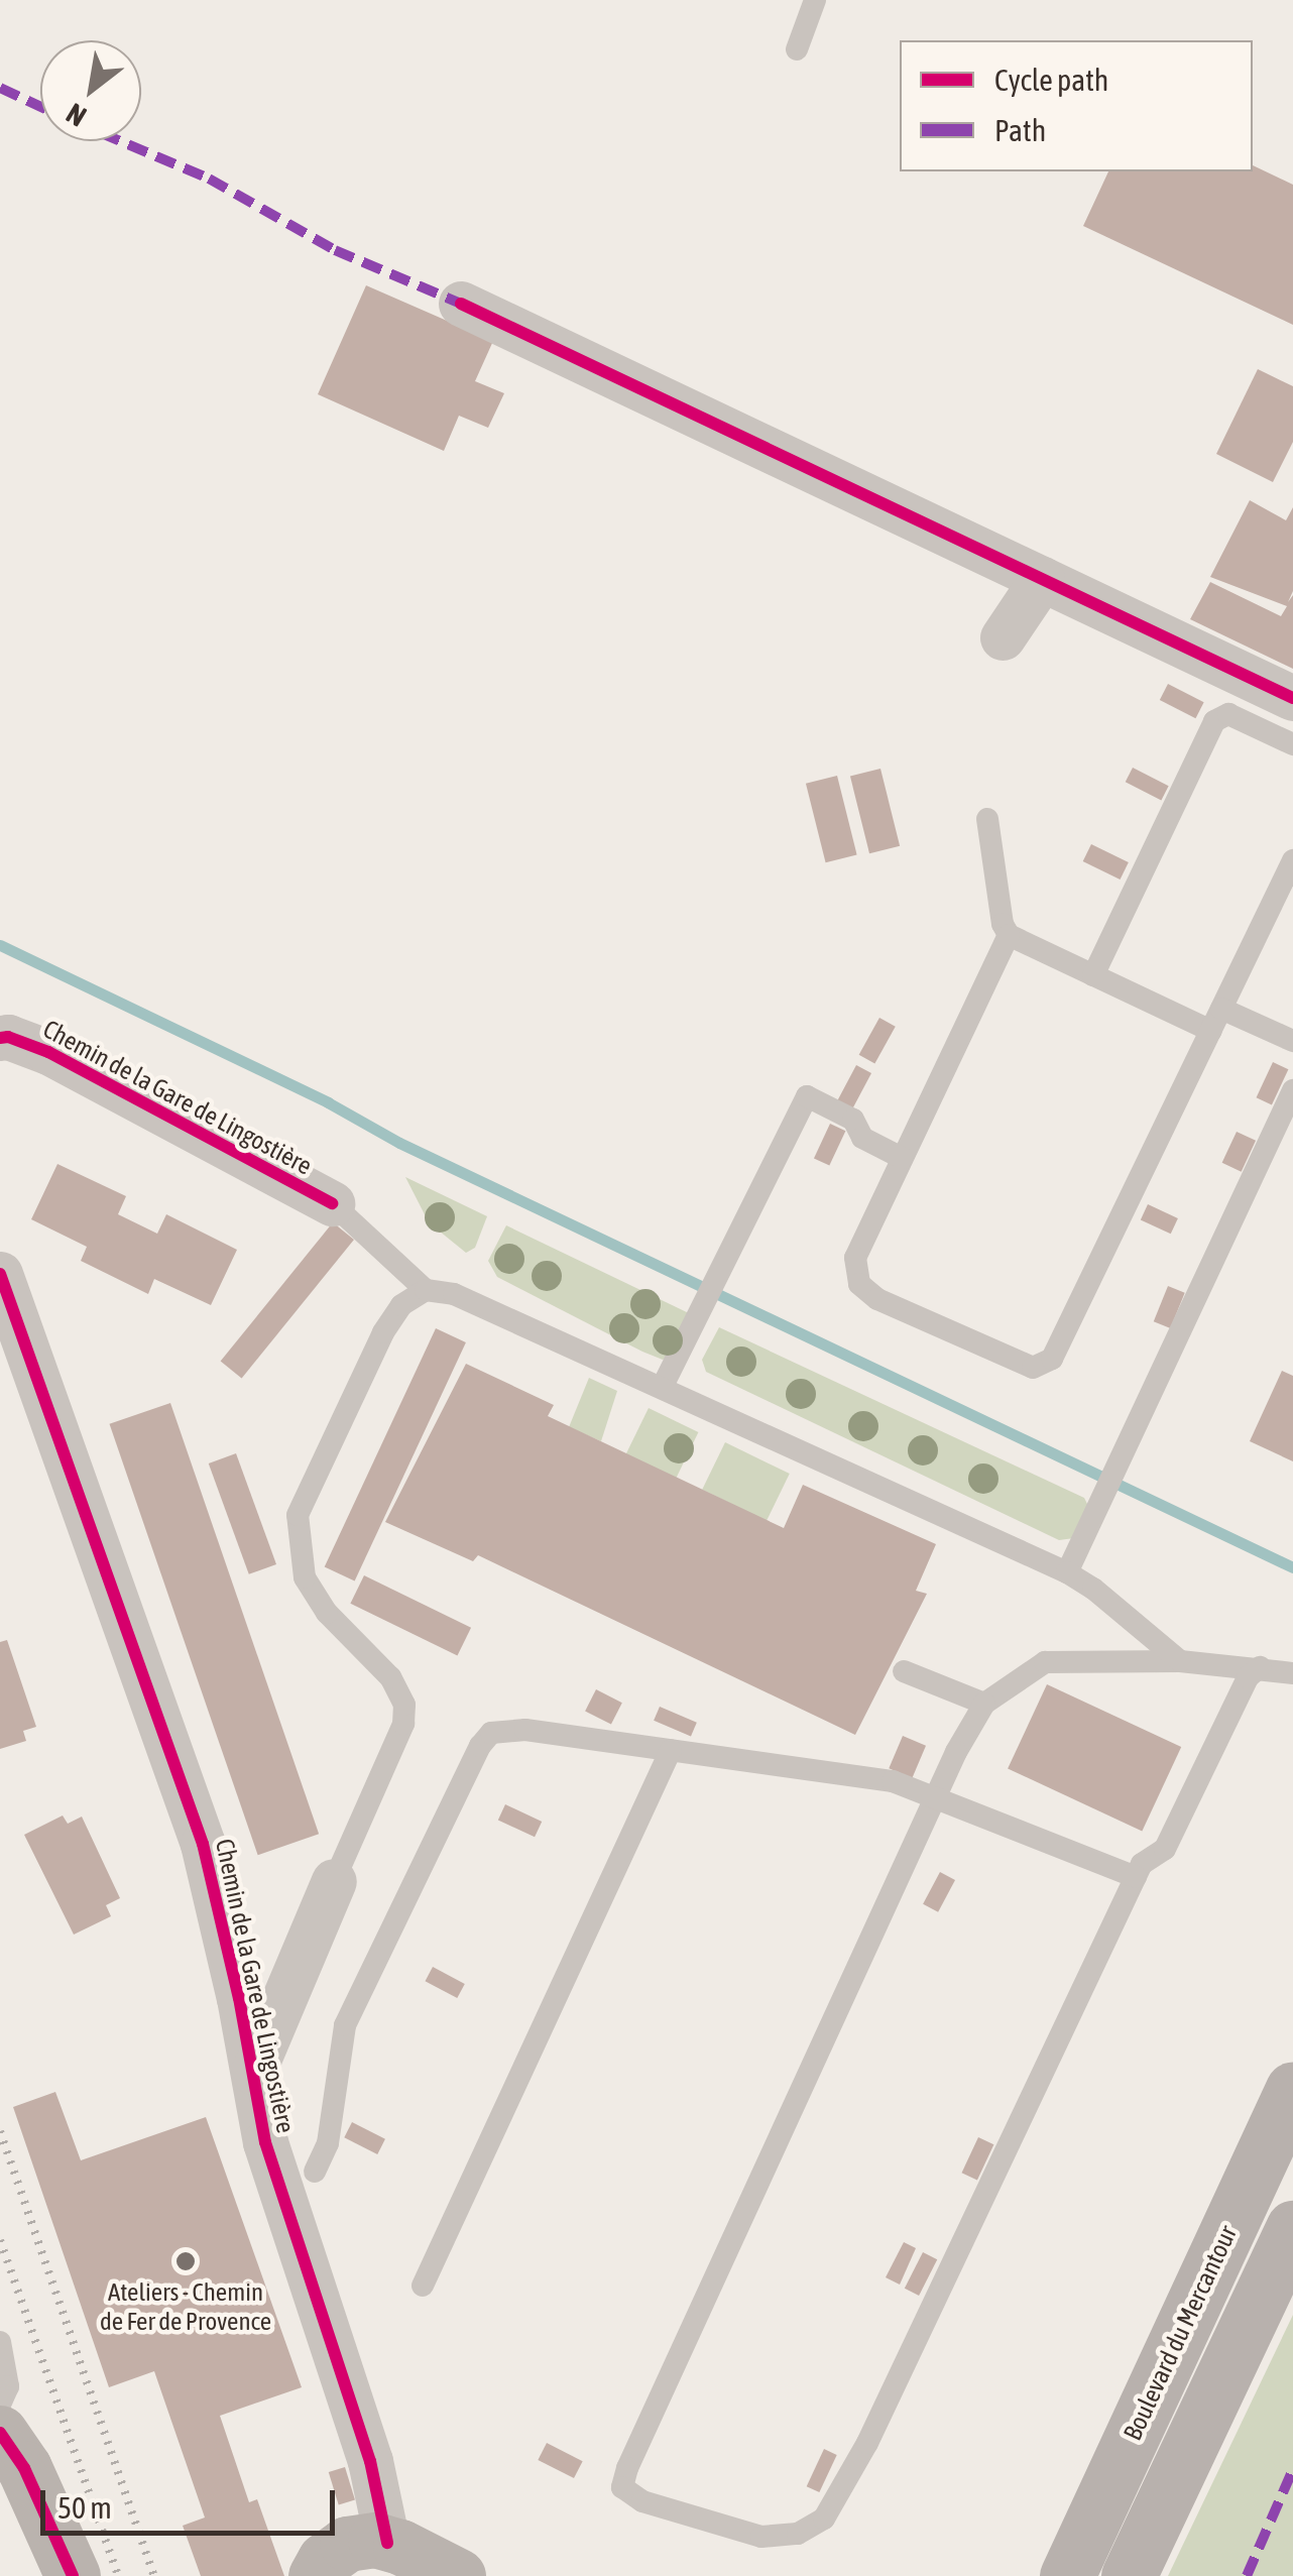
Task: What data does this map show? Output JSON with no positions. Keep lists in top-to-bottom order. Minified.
{"streets":{"main road":["Boulevard du Mercantour"],"street":["Chemin de la Gare de Lingostière"]},"places":["Ateliers - Chemin de Fer de Provence"],"legend":["Cycle path","Path"],"scale_bar":"50 m","north":"bottom left"}
